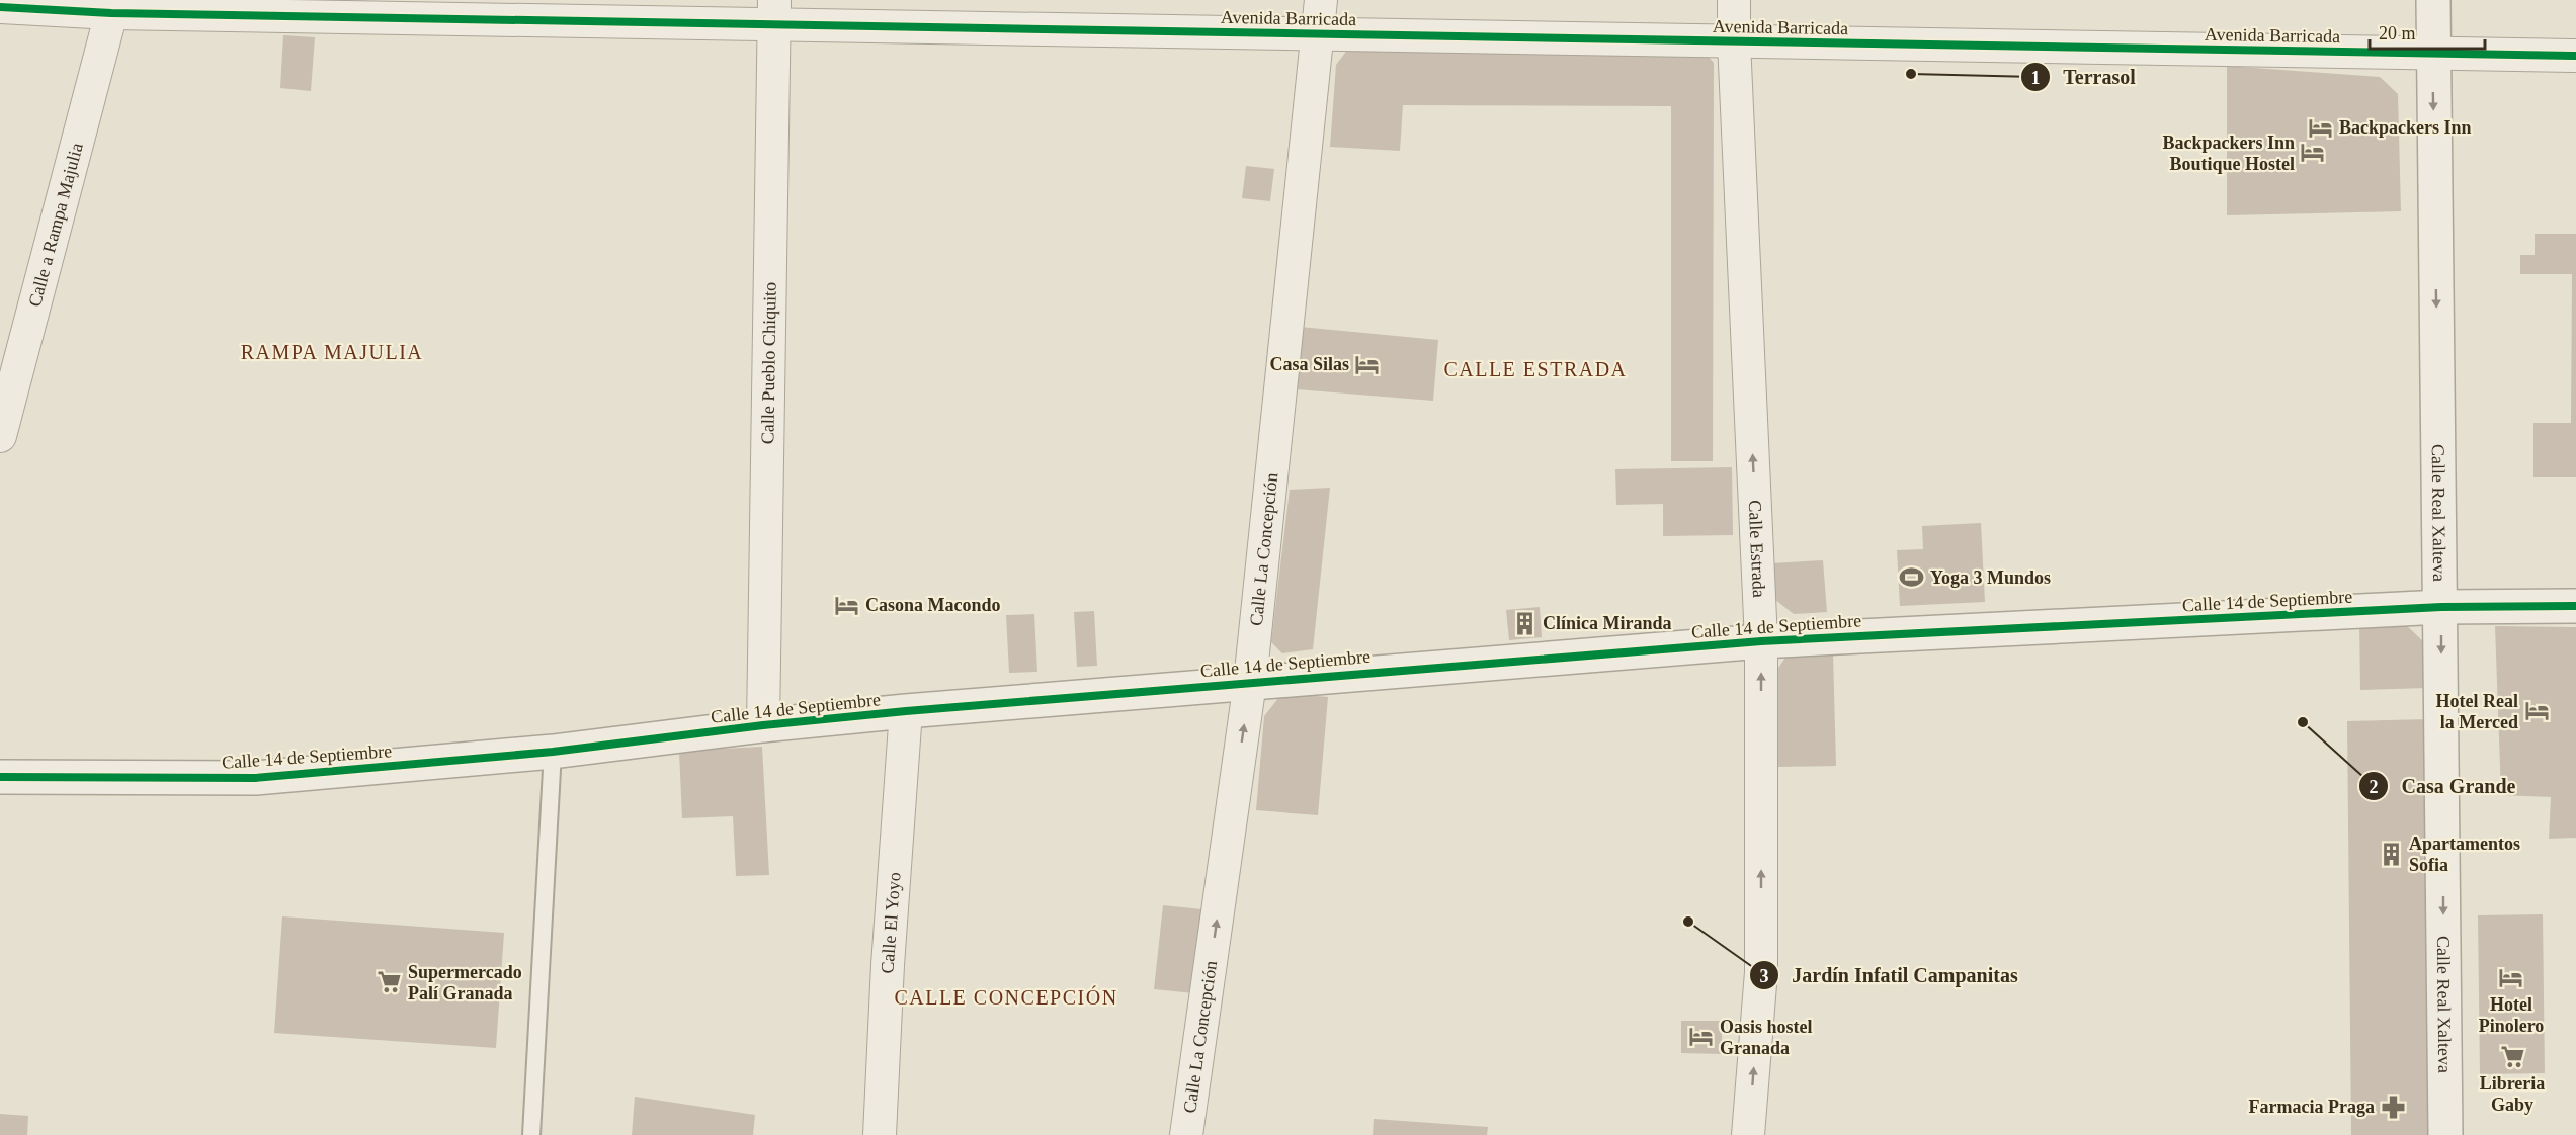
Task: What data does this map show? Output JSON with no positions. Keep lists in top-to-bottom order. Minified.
{"streets":{"street":["Avenida Barricada","Calle a Rampa Majulia","Calle Pueblo Chiquito","Calle Real Xalteva","Calle Estrada","Calle La Concepción","Calle 14 de Septiembre","Calle El Yoyo"]},"crossings":[["Avenida Barricada","Calle a Rampa Majulia"],["Avenida Barricada","Calle Pueblo Chiquito"],["Avenida Barricada","Calle Real Xalteva"],["Avenida Barricada","Calle Estrada"],["Avenida Barricada","Calle La Concepción"],["Calle Pueblo Chiquito","Calle 14 de Septiembre"],["Calle Real Xalteva","Calle 14 de Septiembre"],["Calle Estrada","Calle 14 de Septiembre"],["Calle La Concepción","Calle 14 de Septiembre"],["Calle 14 de Septiembre","Calle El Yoyo"]],"one_way":["Calle Real Xalteva","Calle Estrada","Calle La Concepción"],"districts":["RAMPA MAJULIA","CALLE ESTRADA","CALLE CONCEPCIÓN"],"places":{"other":["Terrasol","Casa Grande","Jardín Infatil Campanitas"],"hotel":["Backpackers Inn","Backpackers Inn Boutique Hostel","Casa Silas","Casona Macondo","Hotel Real la Merced","Hotel Pinolero","Oasis hostel Granada"],"sports":["Yoga 3 Mundos"],"building":["Clínica Miranda","Apartamentos Sofia"],"supermarket":["Supermercado Palí Granada","Libreria Gaby"],"pharmacy":["Farmacia Praga"]},"scale_bar":"20 m"}
